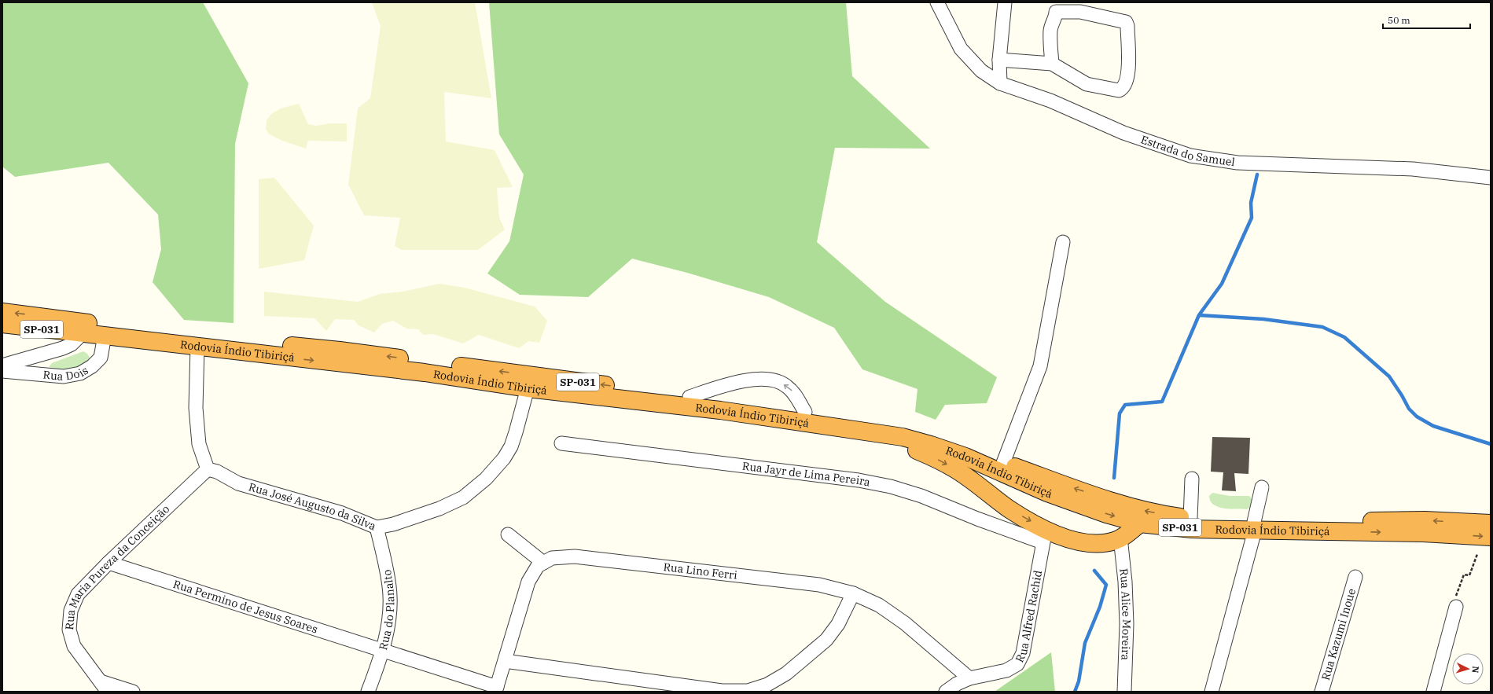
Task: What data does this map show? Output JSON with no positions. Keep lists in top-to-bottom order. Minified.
{"streets":{"highway":["SP-031","Rodovia Índio Tibiriçá"],"street":["Estrada do Samuel","Rua Dois","Rua Jayr de Lima Pereira","Rua José Augusto da Silva","Rua Maria Pureza da Conceição","Rua Lino Ferri","Rua Permino de Jesus Soares","Rua do Planalto","Rua Alice Moreira","Rua Alfred Rachid","Rua Kazumi Inoue"]},"crossings":[["Rodovia Índio Tibiriçá","Rua Dois"],["Rodovia Índio Tibiriçá","Rua José Augusto da Silva"],["Rua Jayr de Lima Pereira","Rua Alfred Rachid"],["Rua José Augusto da Silva","Rua Maria Pureza da Conceição"],["Rua José Augusto da Silva","Rua do Planalto"],["Rua Maria Pureza da Conceição","Rua Permino de Jesus Soares"],["Rua Lino Ferri","Rua Permino de Jesus Soares"],["Rua Lino Ferri","Rua Alfred Rachid"],["Rua Permino de Jesus Soares","Rua do Planalto"]],"scale_bar":"50 m","north":"right"}
